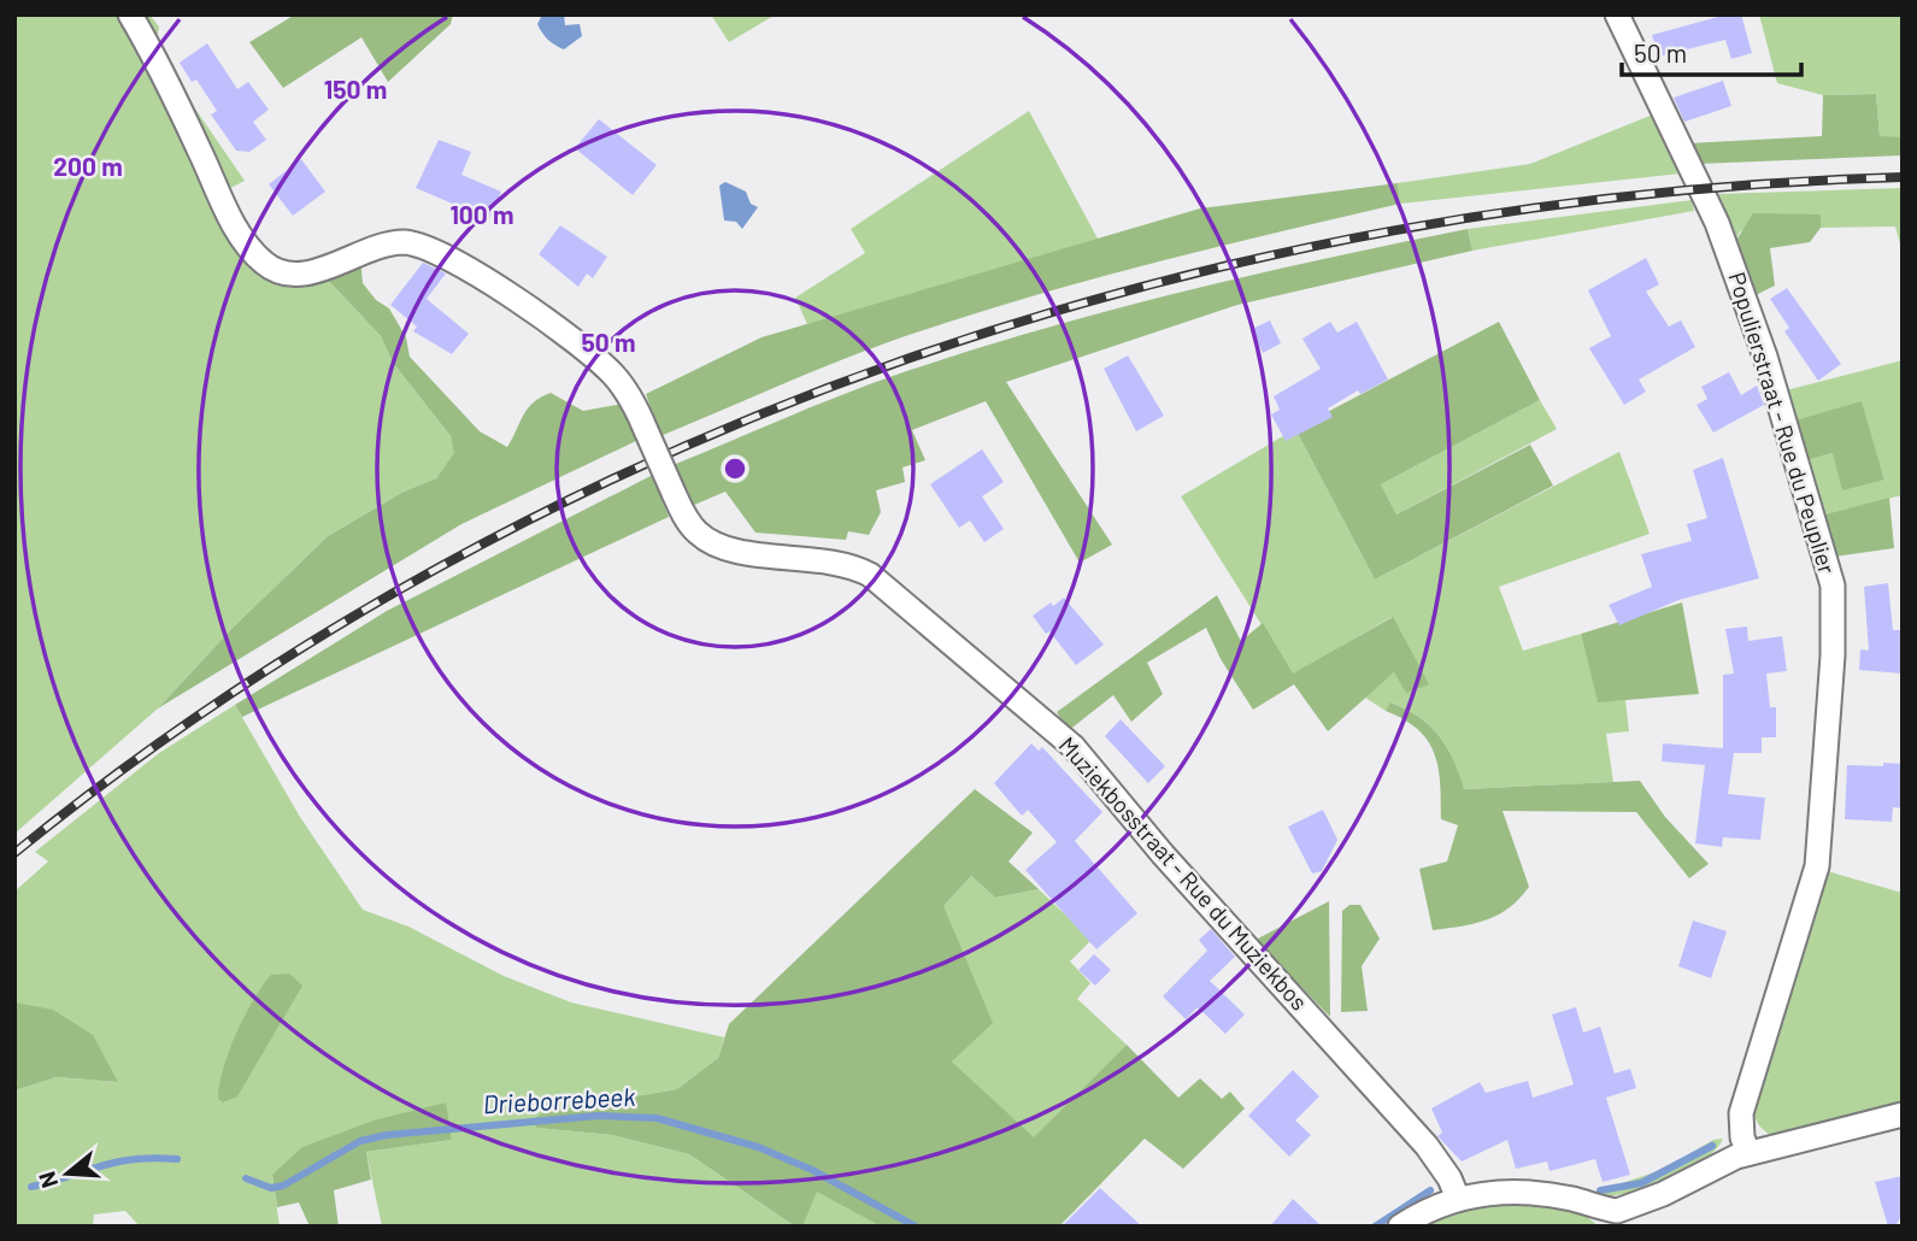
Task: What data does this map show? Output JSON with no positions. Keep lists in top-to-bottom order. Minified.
{"streets":{"street":["Populierstraat - Rue du Peuplier","Muziekbosstraat - Rue du Muziekbos"]},"water":["Drieborrebeek"],"scale_bar":"50 m","north":"left","rings":["150 m","200 m","100 m","50 m"]}
